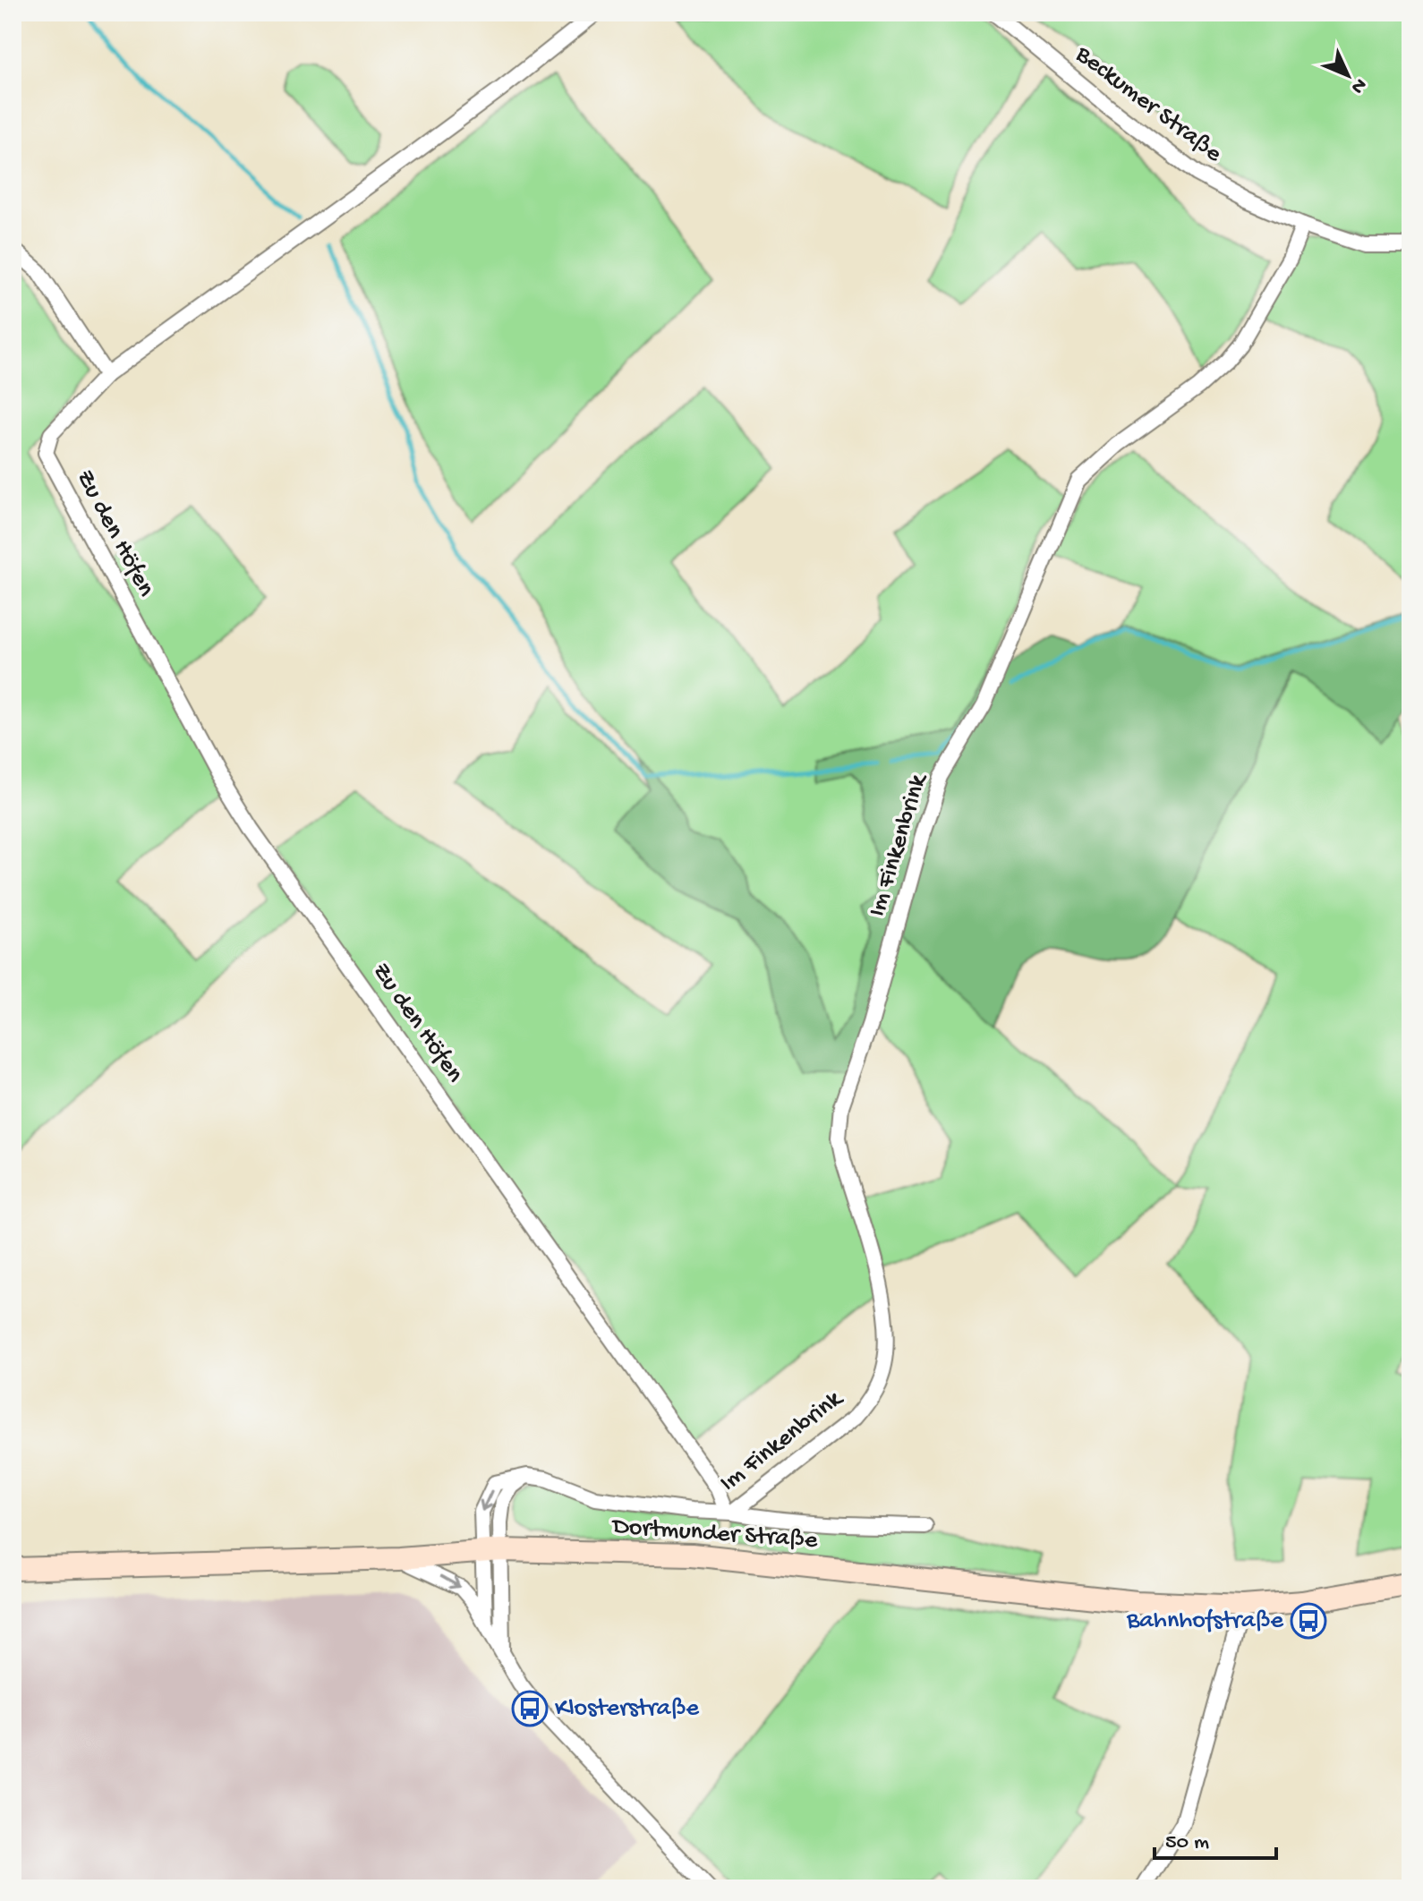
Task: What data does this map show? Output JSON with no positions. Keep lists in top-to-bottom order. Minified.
{"streets":{"main road":["Dortmunder Straße"],"street":["Beckumer Straße","Zu den Höfen","Im Finkenbrink"]},"crossings":[["Beckumer Straße","Im Finkenbrink"],["Zu den Höfen","Im Finkenbrink"]],"places":{"bus stop":["Bahnhofstraße","Klosterstraße"]},"scale_bar":"50 m","north":"bottom right"}
